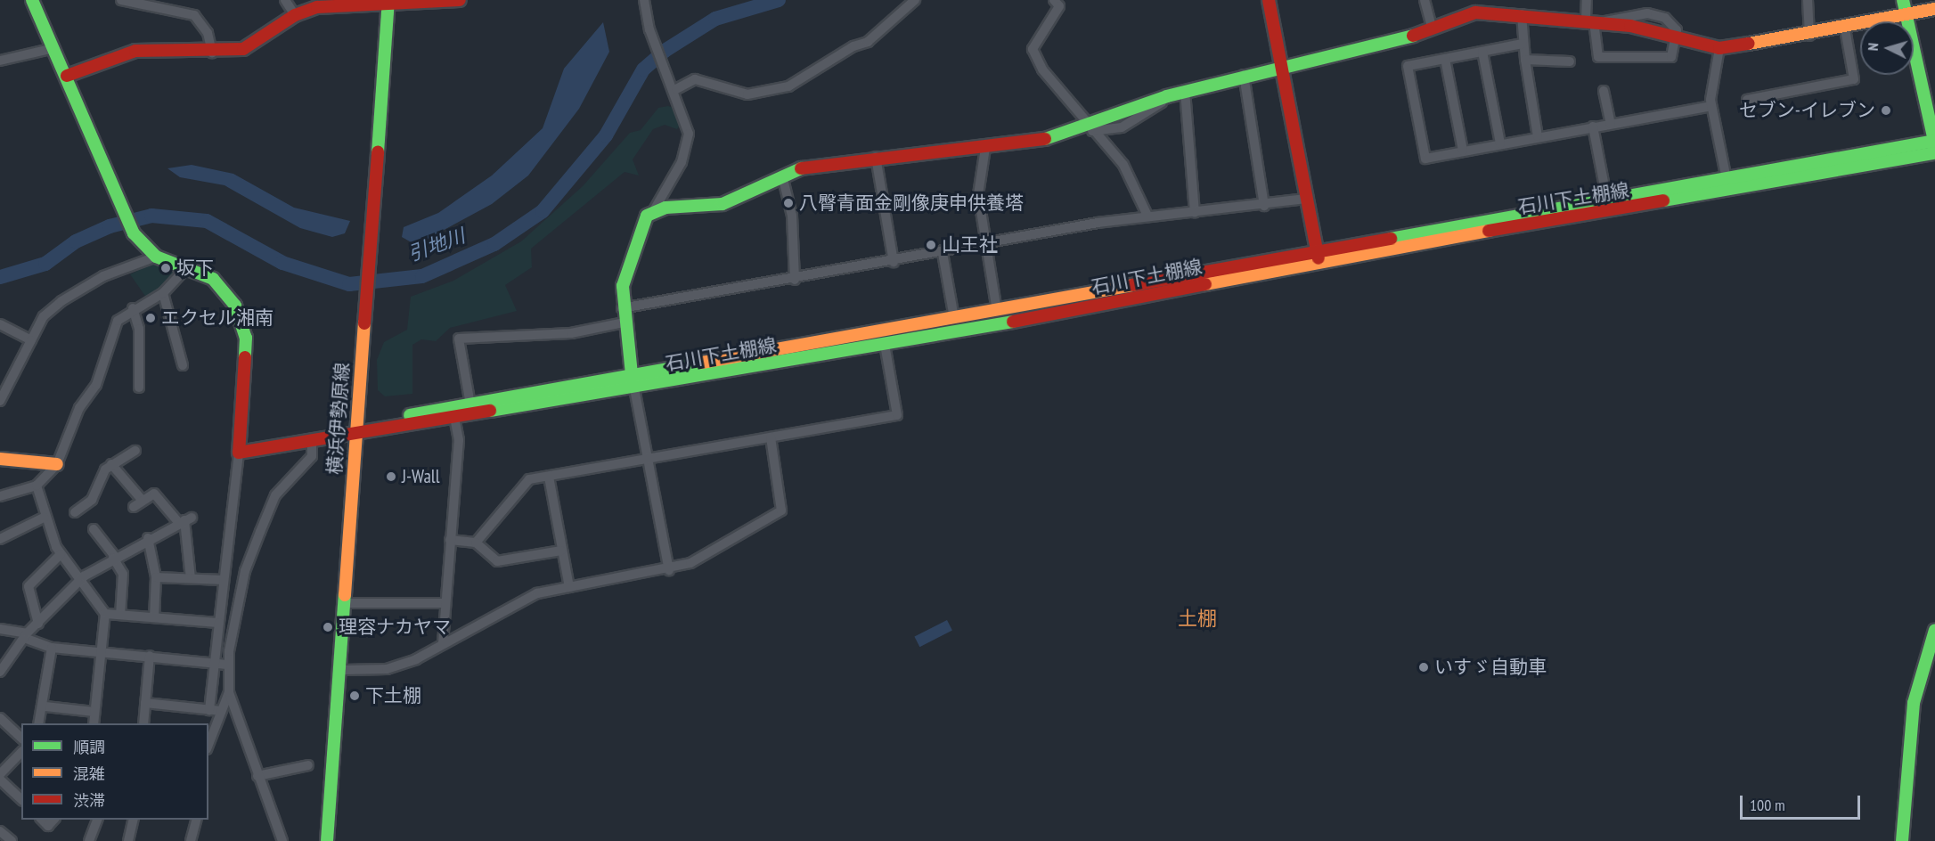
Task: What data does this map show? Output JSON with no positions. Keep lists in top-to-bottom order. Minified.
{"streets":{"street":["石川下土棚線","横浜伊勢原線"]},"crossings":[["石川下土棚線","横浜伊勢原線"]],"districts":["土棚"],"water":["引地川"],"places":["セブン-イレブン","八臀青面金剛像庚申供養塔","山王社","坂下","エクセル湘南","J-Wall","理容ナカヤマ","いすゞ自動車","下土棚"],"legend":["順調","混雑","渋滞"],"scale_bar":"100 m","north":"left"}
